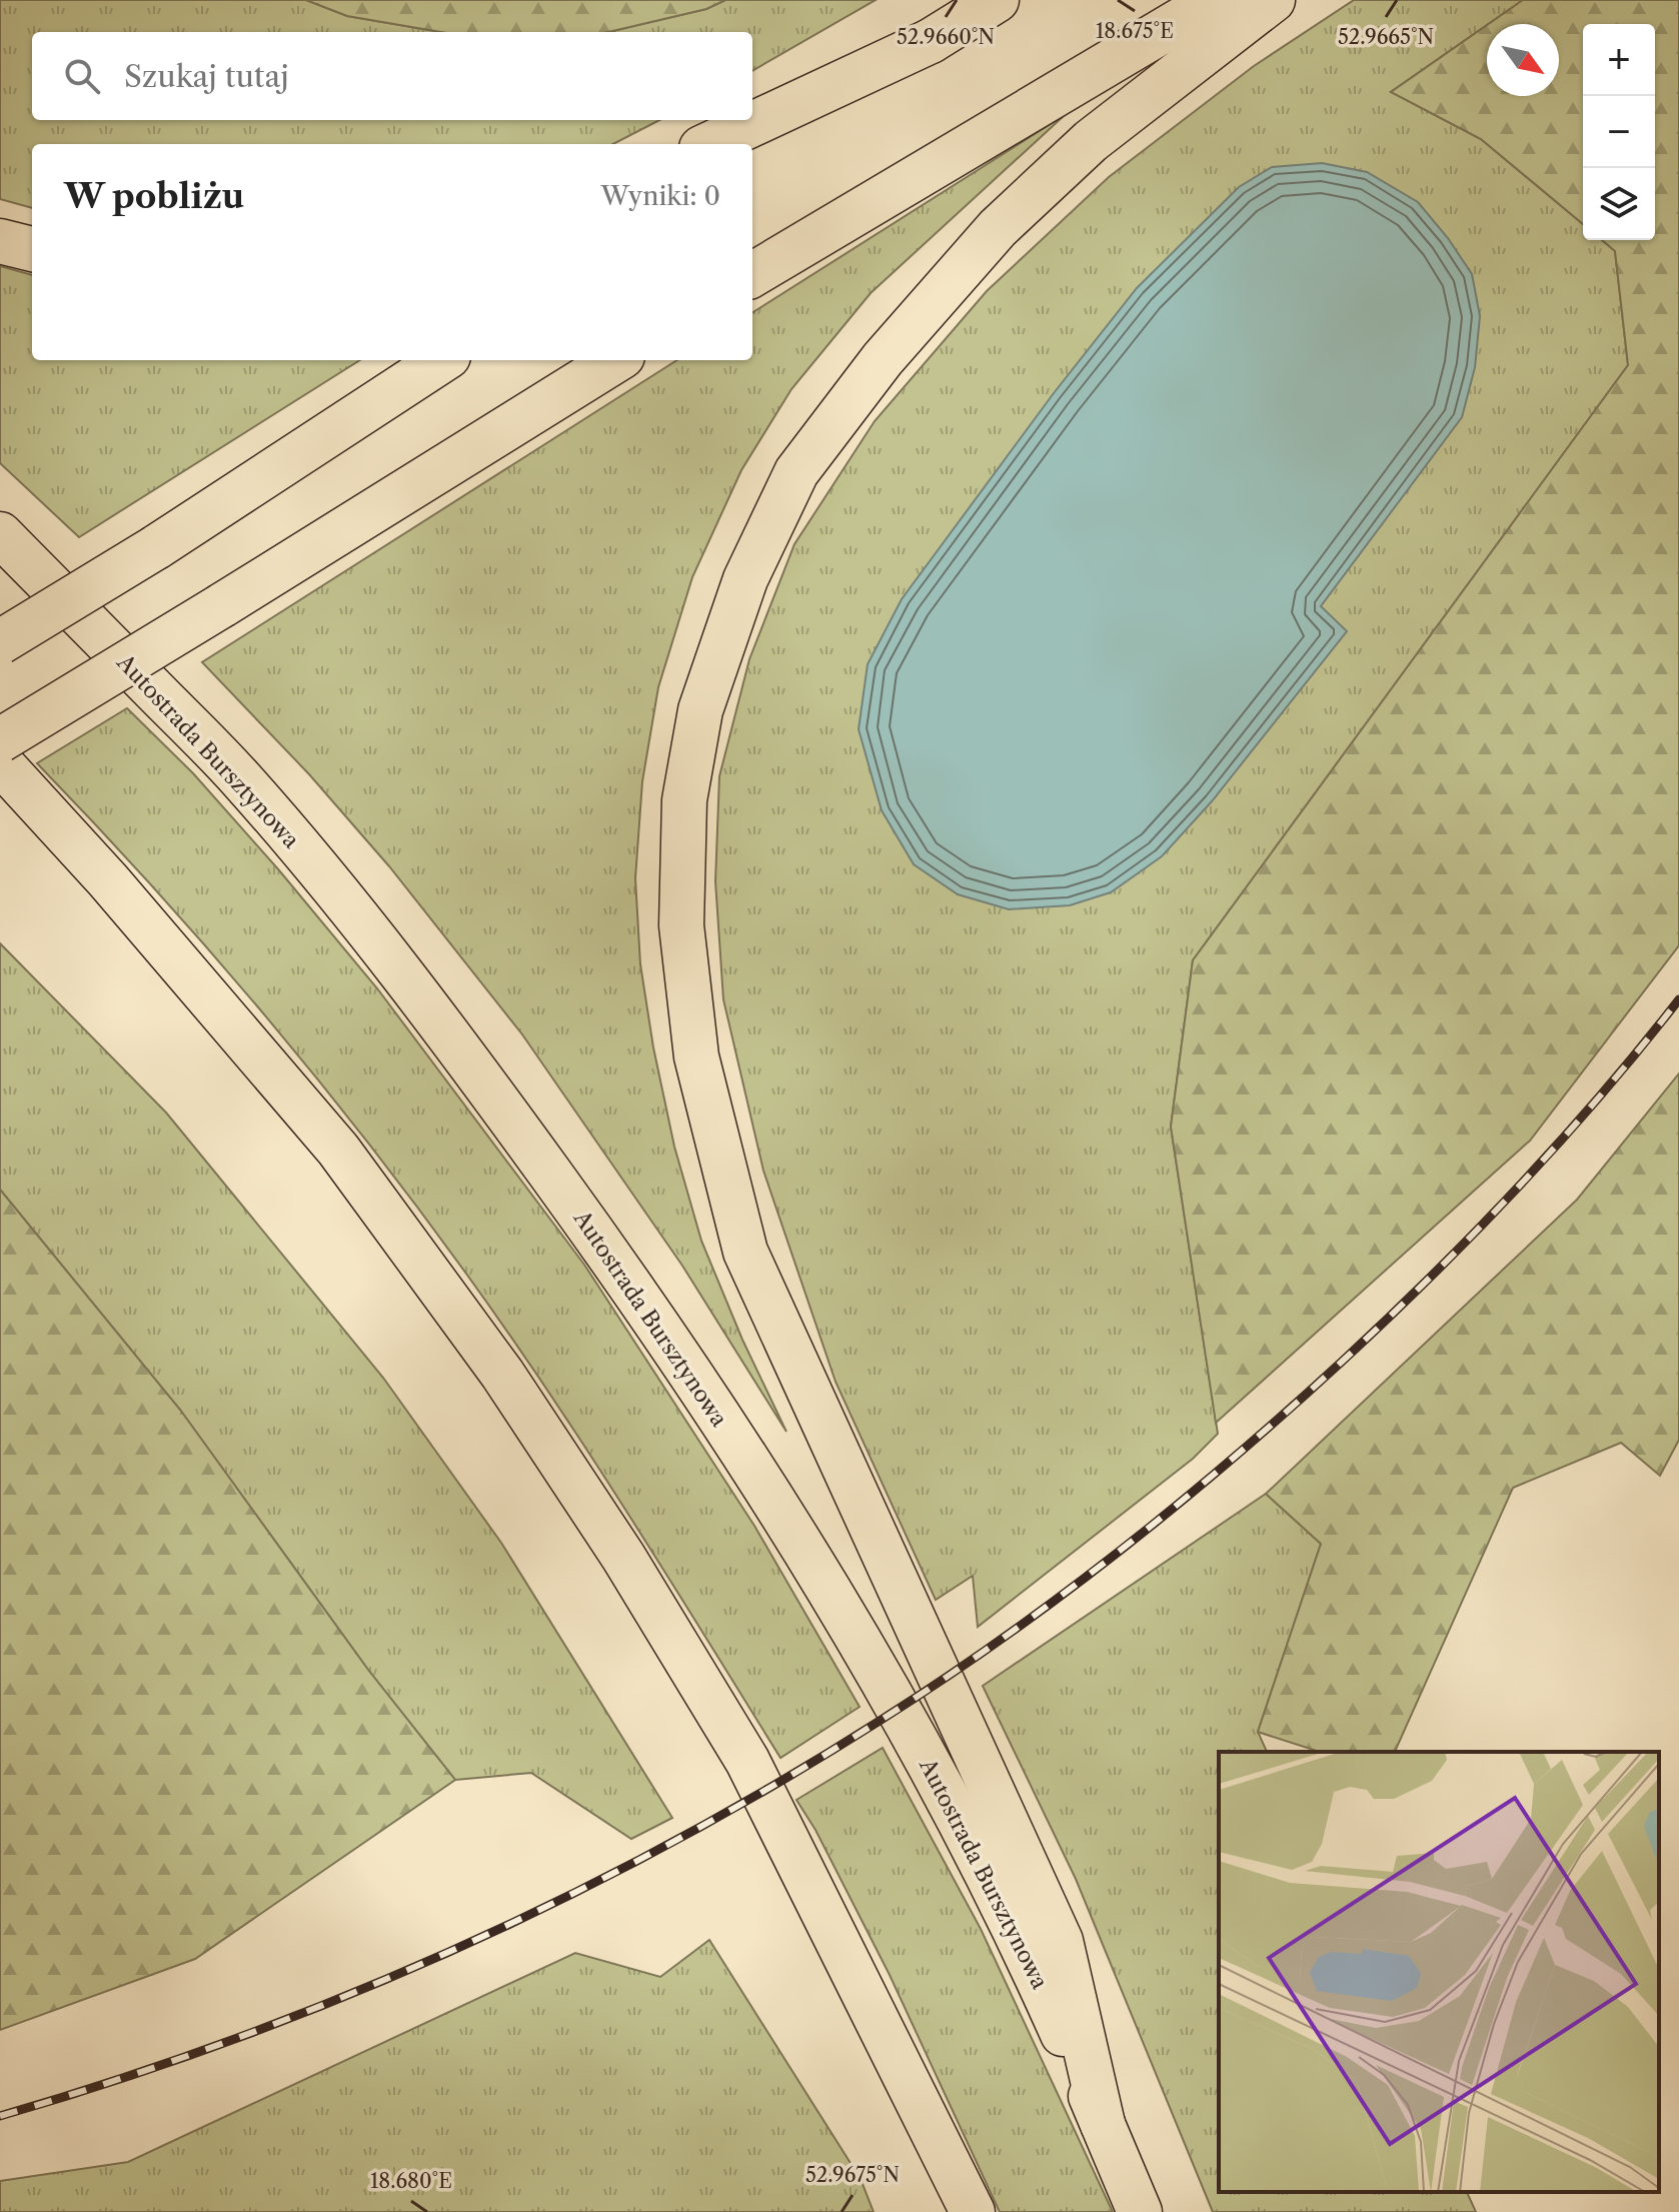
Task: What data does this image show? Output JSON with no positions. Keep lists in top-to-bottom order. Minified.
{"streets":{"highway":["Autostrada Bursztynowa"]},"north":"bottom right","page":{"map_buttons":["+","−"],"search":"Szukaj tutaj","heading":["W pobliżu","Wyniki: 0"]},"coordinates":["18.675°E","52.9660°N","52.9665°N","52.9675°N","18.680°E"]}
